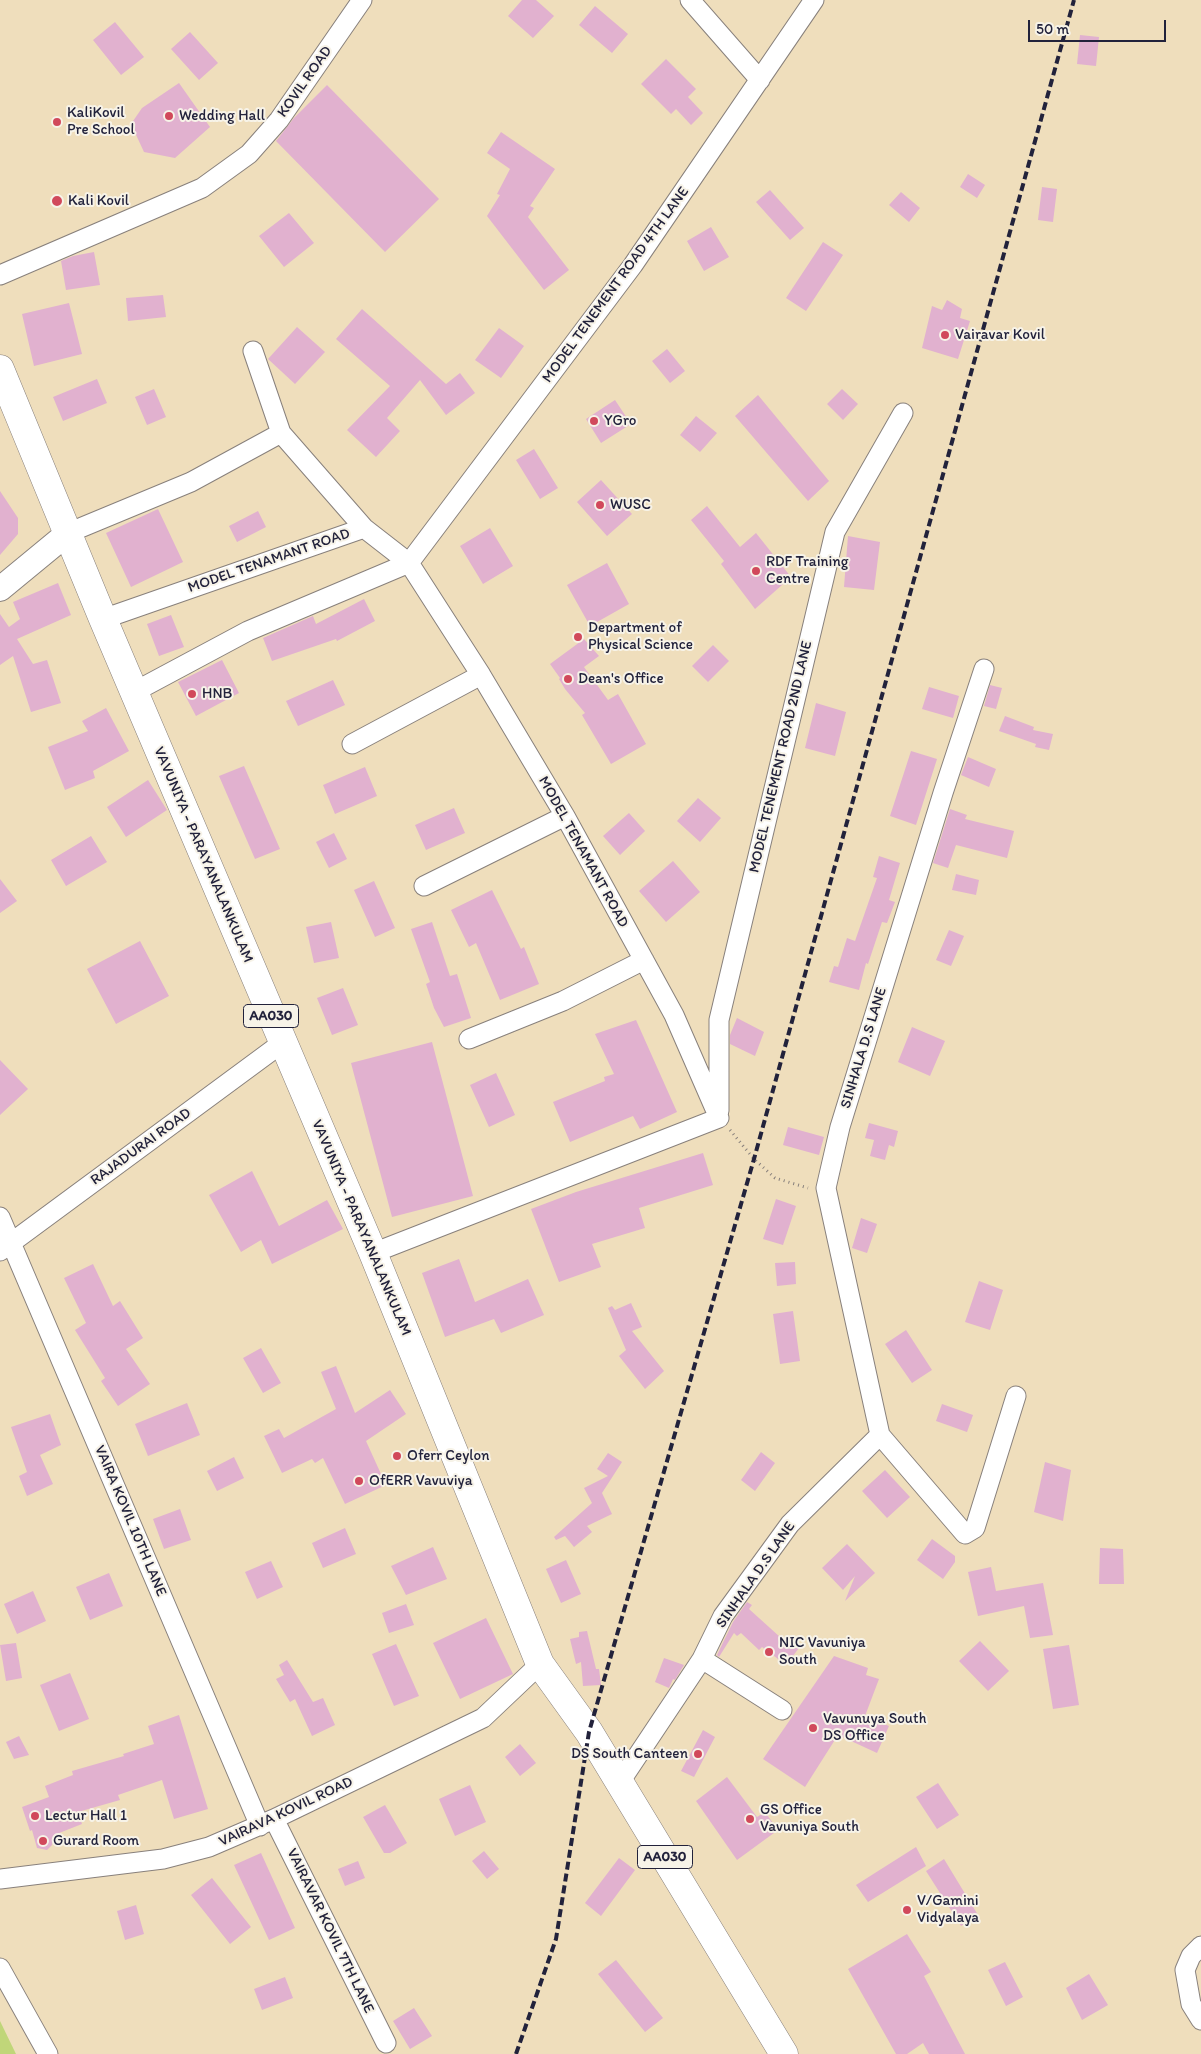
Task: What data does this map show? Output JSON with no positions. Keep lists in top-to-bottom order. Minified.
{"streets":{"highway":["VAVUNIYA - PARAYANALANKULAM","AA030"],"street":["KOVIL ROAD","MODEL TENEMENT ROAD 4TH LANE","MODEL TENAMANT ROAD","MODEL TENEMENT ROAD 2ND LANE","SINHALA D.S LANE","RAJADURAI ROAD","VAIRA KOVIL 10TH LANE","VAIRAVA KOVIL ROAD","VAIRAVAR KOVIL 7TH LANE"]},"crossings":[["MODEL TENEMENT ROAD 4TH LANE","MODEL TENAMANT ROAD"],["MODEL TENAMANT ROAD","MODEL TENEMENT ROAD 2ND LANE"],["MODEL TENAMANT ROAD","VAVUNIYA - PARAYANALANKULAM"],["VAVUNIYA - PARAYANALANKULAM","SINHALA D.S LANE"],["VAVUNIYA - PARAYANALANKULAM","RAJADURAI ROAD"],["VAVUNIYA - PARAYANALANKULAM","VAIRAVA KOVIL ROAD"],["RAJADURAI ROAD","VAIRA KOVIL 10TH LANE"],["VAIRA KOVIL 10TH LANE","VAIRAVA KOVIL ROAD"],["VAIRA KOVIL 10TH LANE","VAIRAVAR KOVIL 7TH LANE"],["VAIRAVA KOVIL ROAD","VAIRAVAR KOVIL 7TH LANE"]],"places":["Wedding Hall","KaliKovil Pre School","Kali Kovil","Vairavar Kovil","YGro","WUSC","RDF Training Centre","Department of Physical Science","Dean's Office","HNB","Oferr Ceylon","OfERR Vavuviya","NIC Vavuniya South","Vavunuya South DS Office","DS South Canteen","Lectur Hall 1","GS Office Vavuniya South","Gurard Room","V/Gamini Vidyalaya"],"scale_bar":"50 m"}
